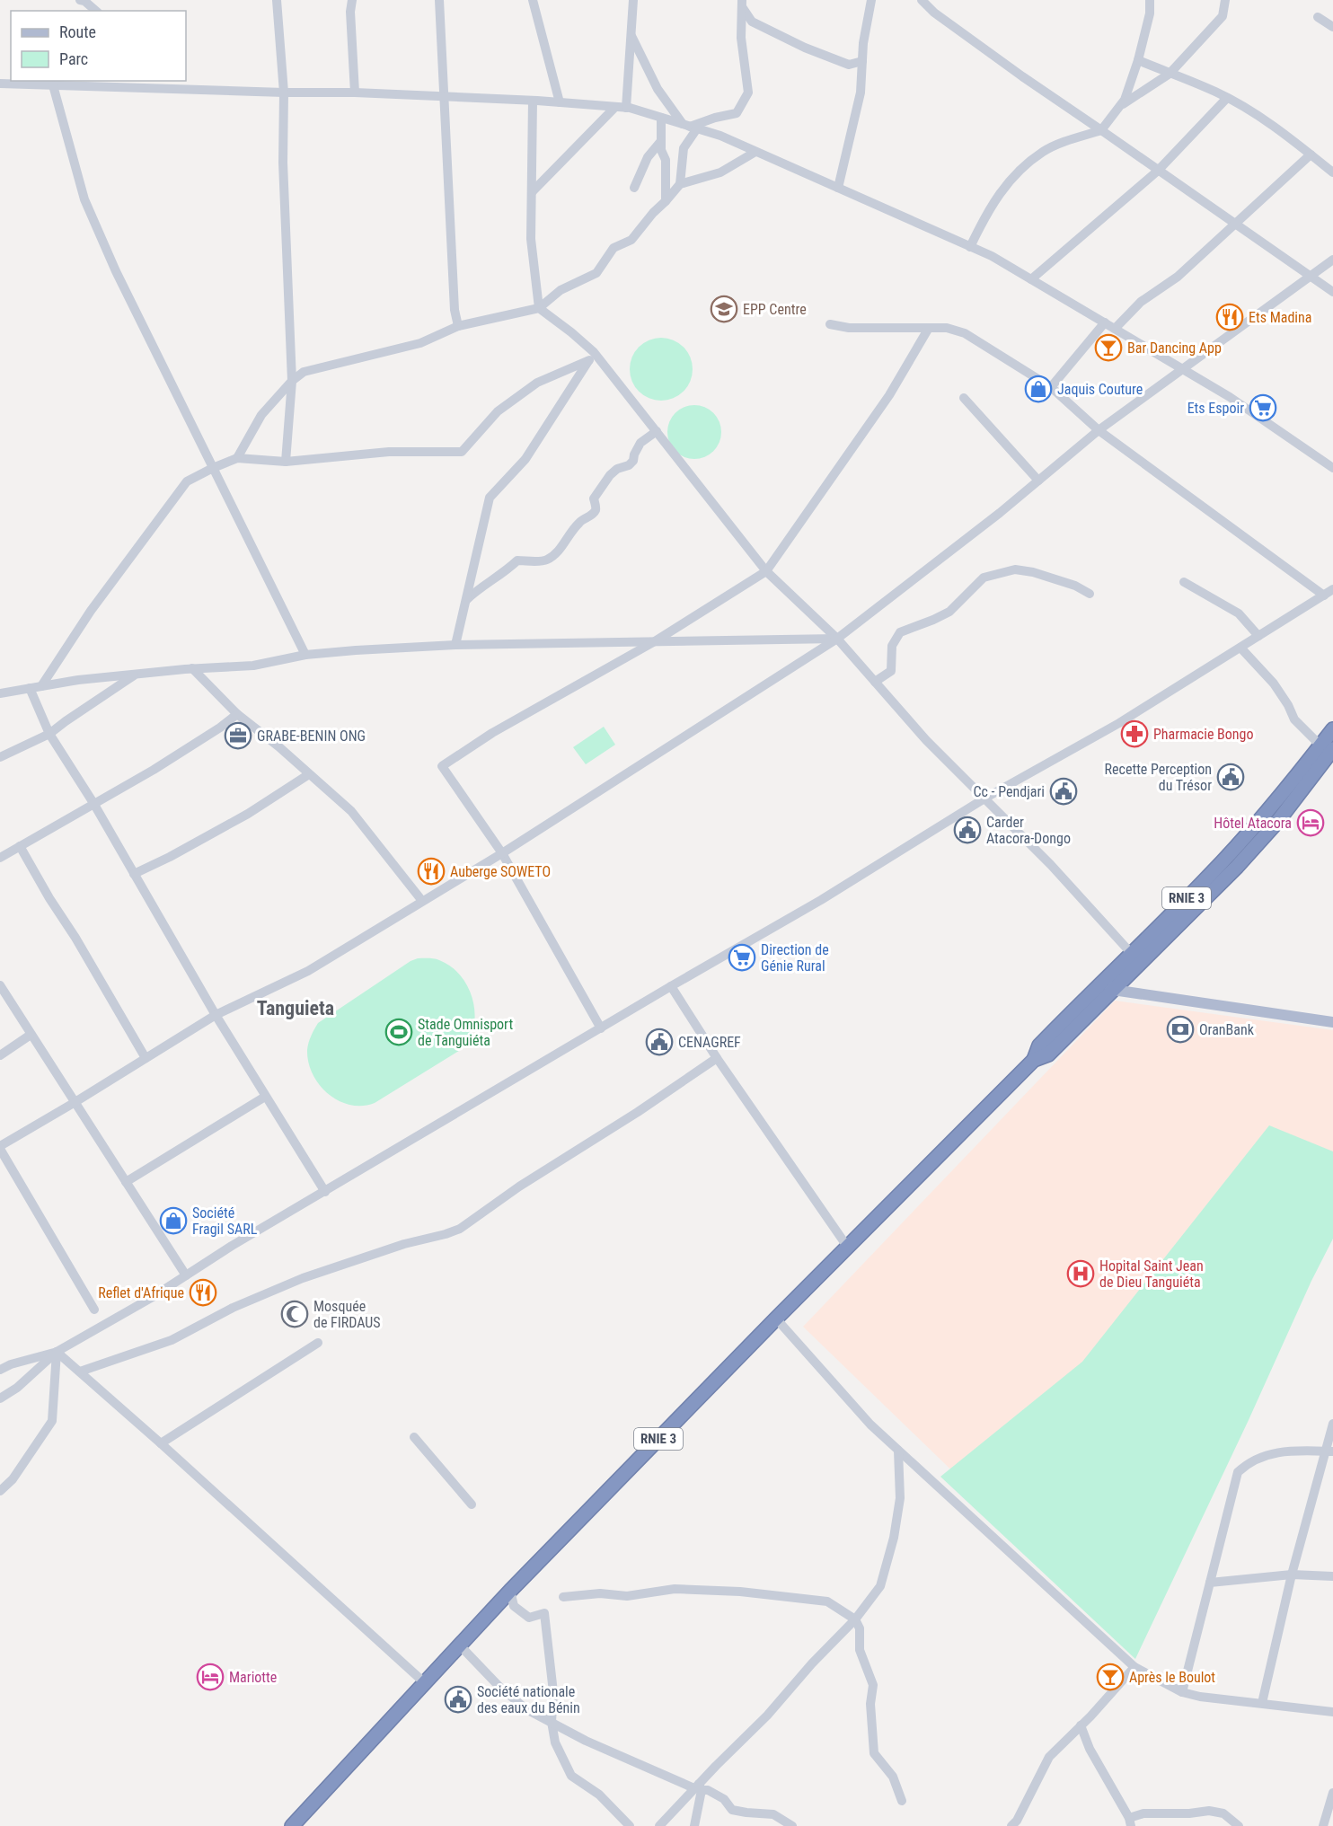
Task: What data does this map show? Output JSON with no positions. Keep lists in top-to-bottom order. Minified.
{"streets":{"highway":["RNIE 3"]},"districts":["Tanguieta"],"places":{"school or university":["EPP Centre"],"restaurant":["Ets Madina","Auberge SOWETO","Reflet d'Afrique"],"bar":["Bar Dancing App","Après le Boulot"],"shop":["Jaquis Couture","Société Fragil SARL"],"supermarket":["Ets Espoir","Direction de Génie Rural"],"pharmacy":["Pharmacie Bongo"],"office":["GRABE-BENIN ONG"],"public building":["Recette Perception du Trésor","Cc - Pendjari","Carder Atacora-Dongo","CENAGREF","Société nationale des eaux du Bénin"],"hotel":["Hôtel Atacora","Mariotte"],"bank":["OranBank"],"sports":["Stade Omnisport de Tanguiéta"],"hospital":["Hopital Saint Jean de Dieu Tanguiéta"],"mosque":["Mosquée de FIRDAUS"]},"legend":["Route","Parc"]}
